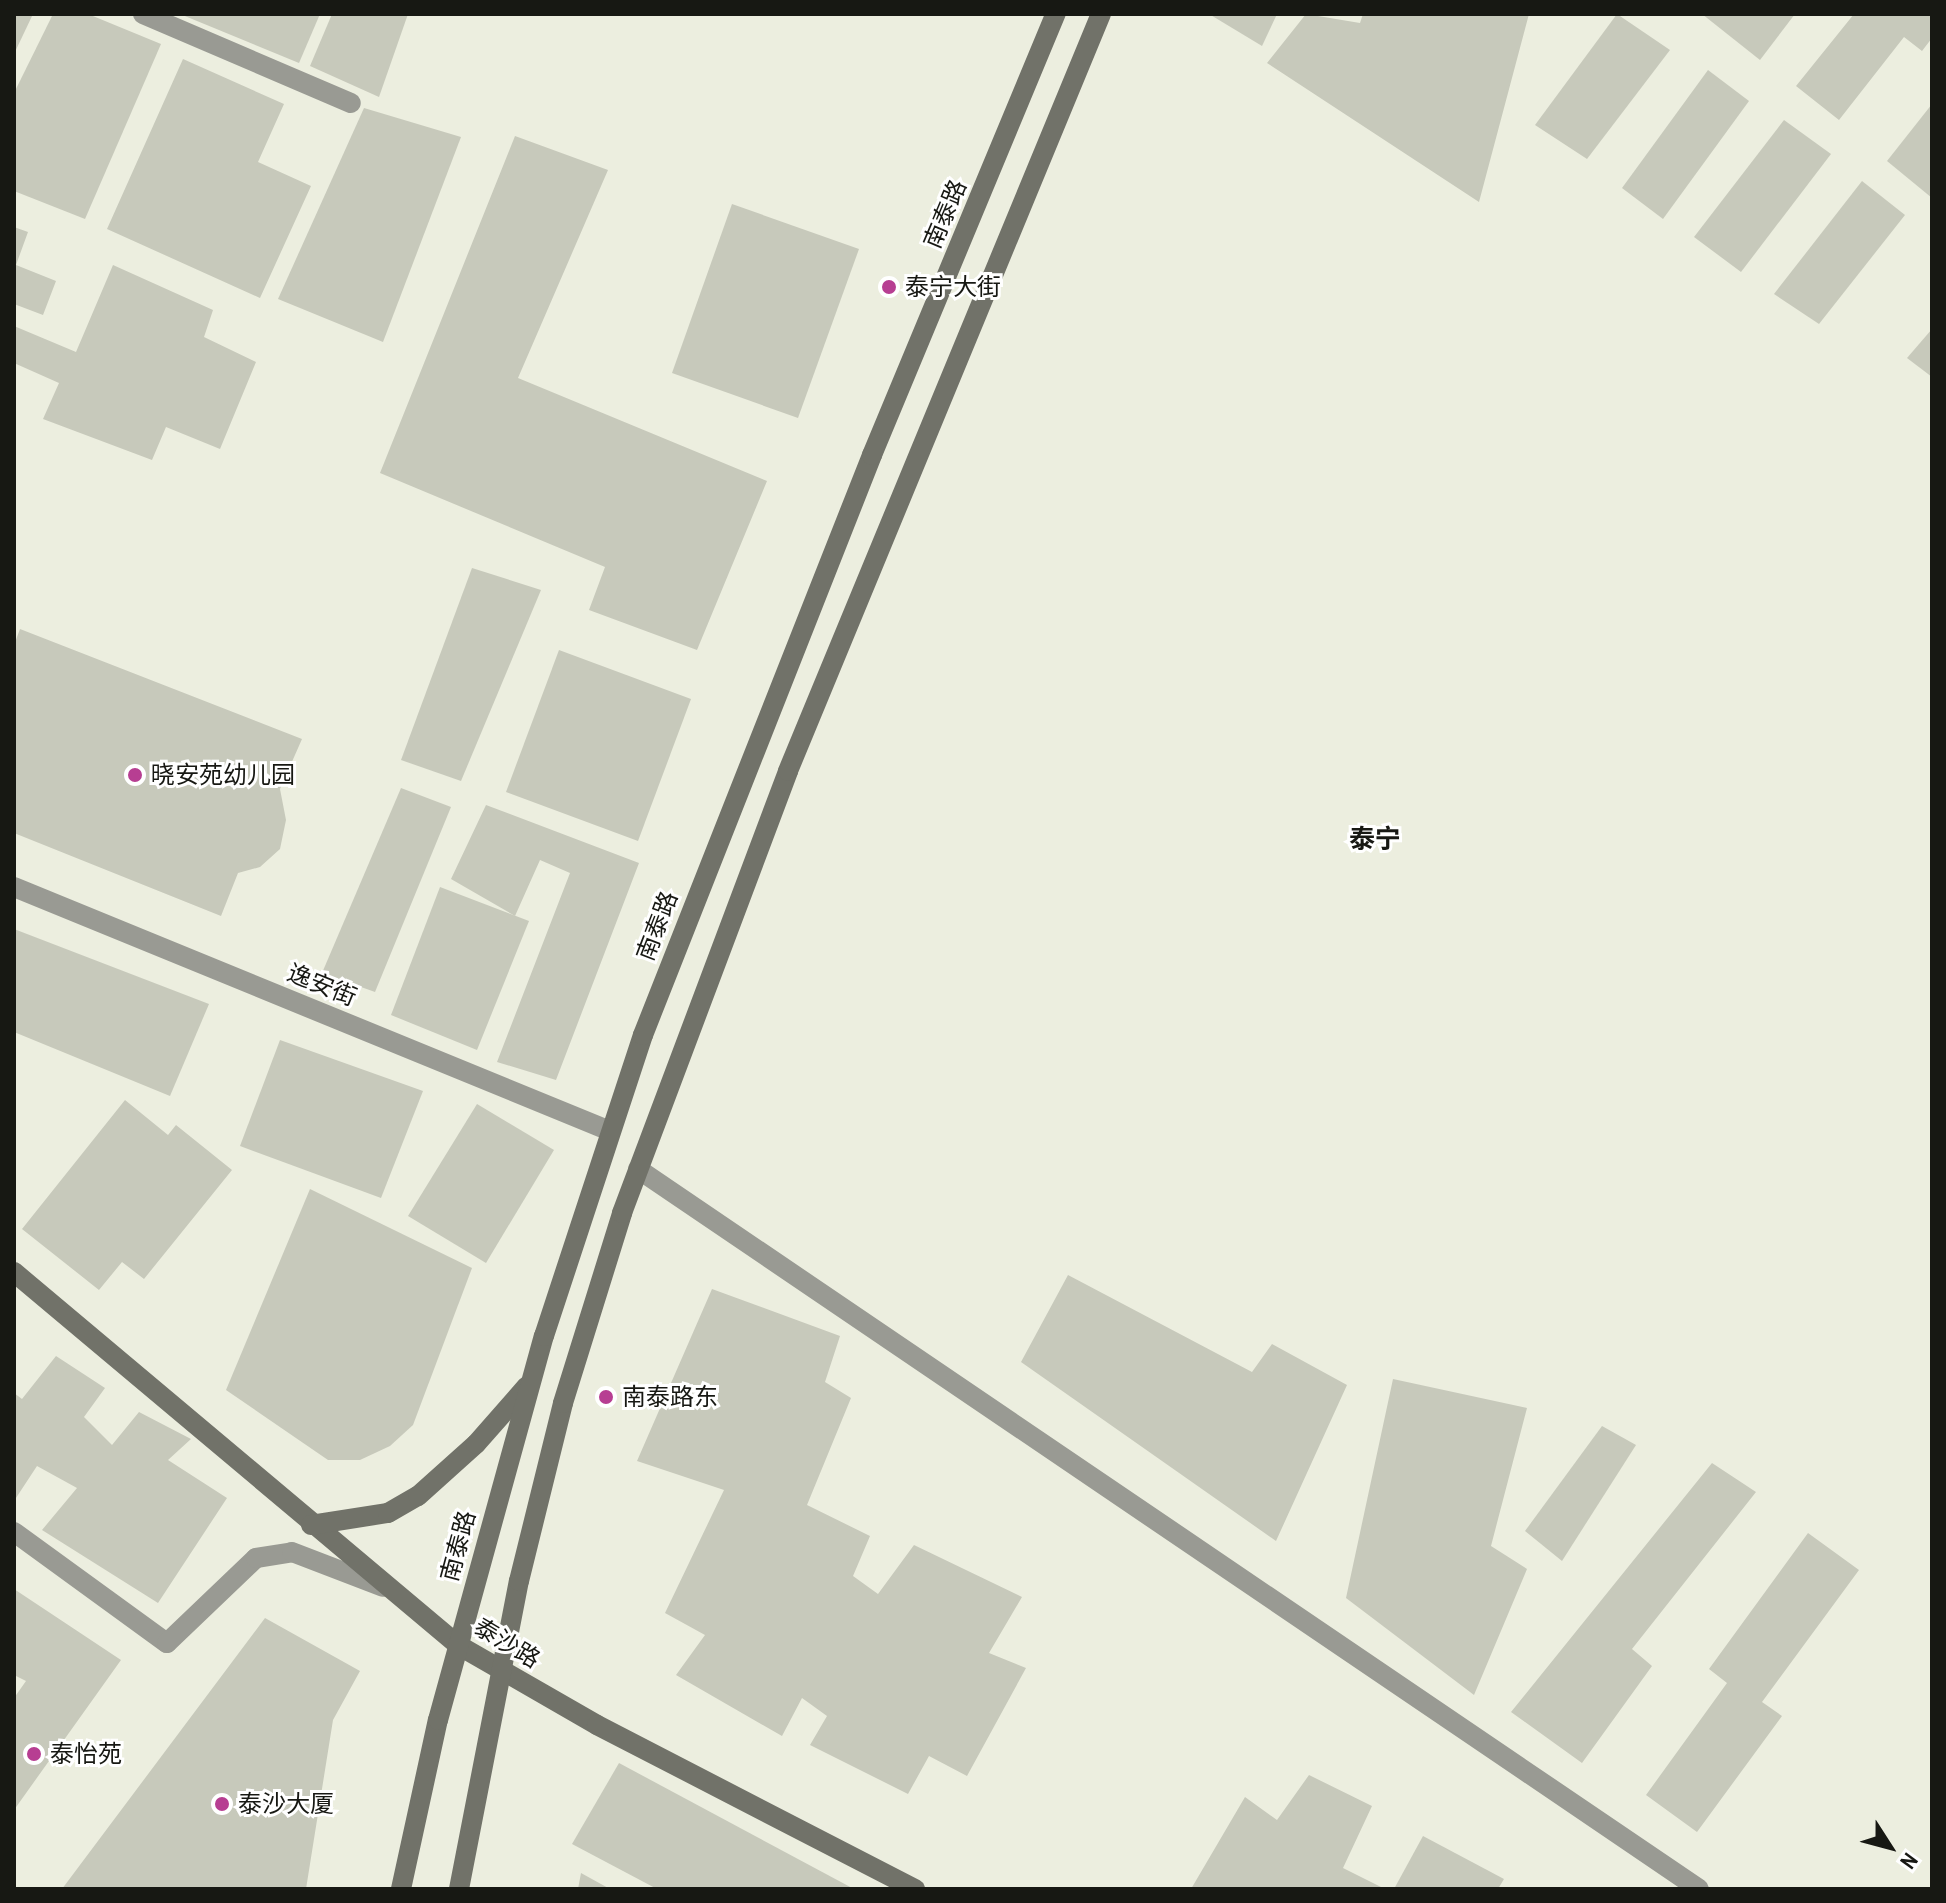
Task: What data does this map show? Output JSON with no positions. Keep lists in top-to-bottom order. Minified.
{"streets":{"main road":["南泰路","泰沙路"],"street":["逸安街"]},"crossings":[["南泰路","逸安街"],["南泰路","泰沙路"]],"districts":["泰宁"],"places":["泰宁大街","晓安苑幼儿园","南泰路东","泰怡苑","泰沙大厦"],"north":"bottom right"}
